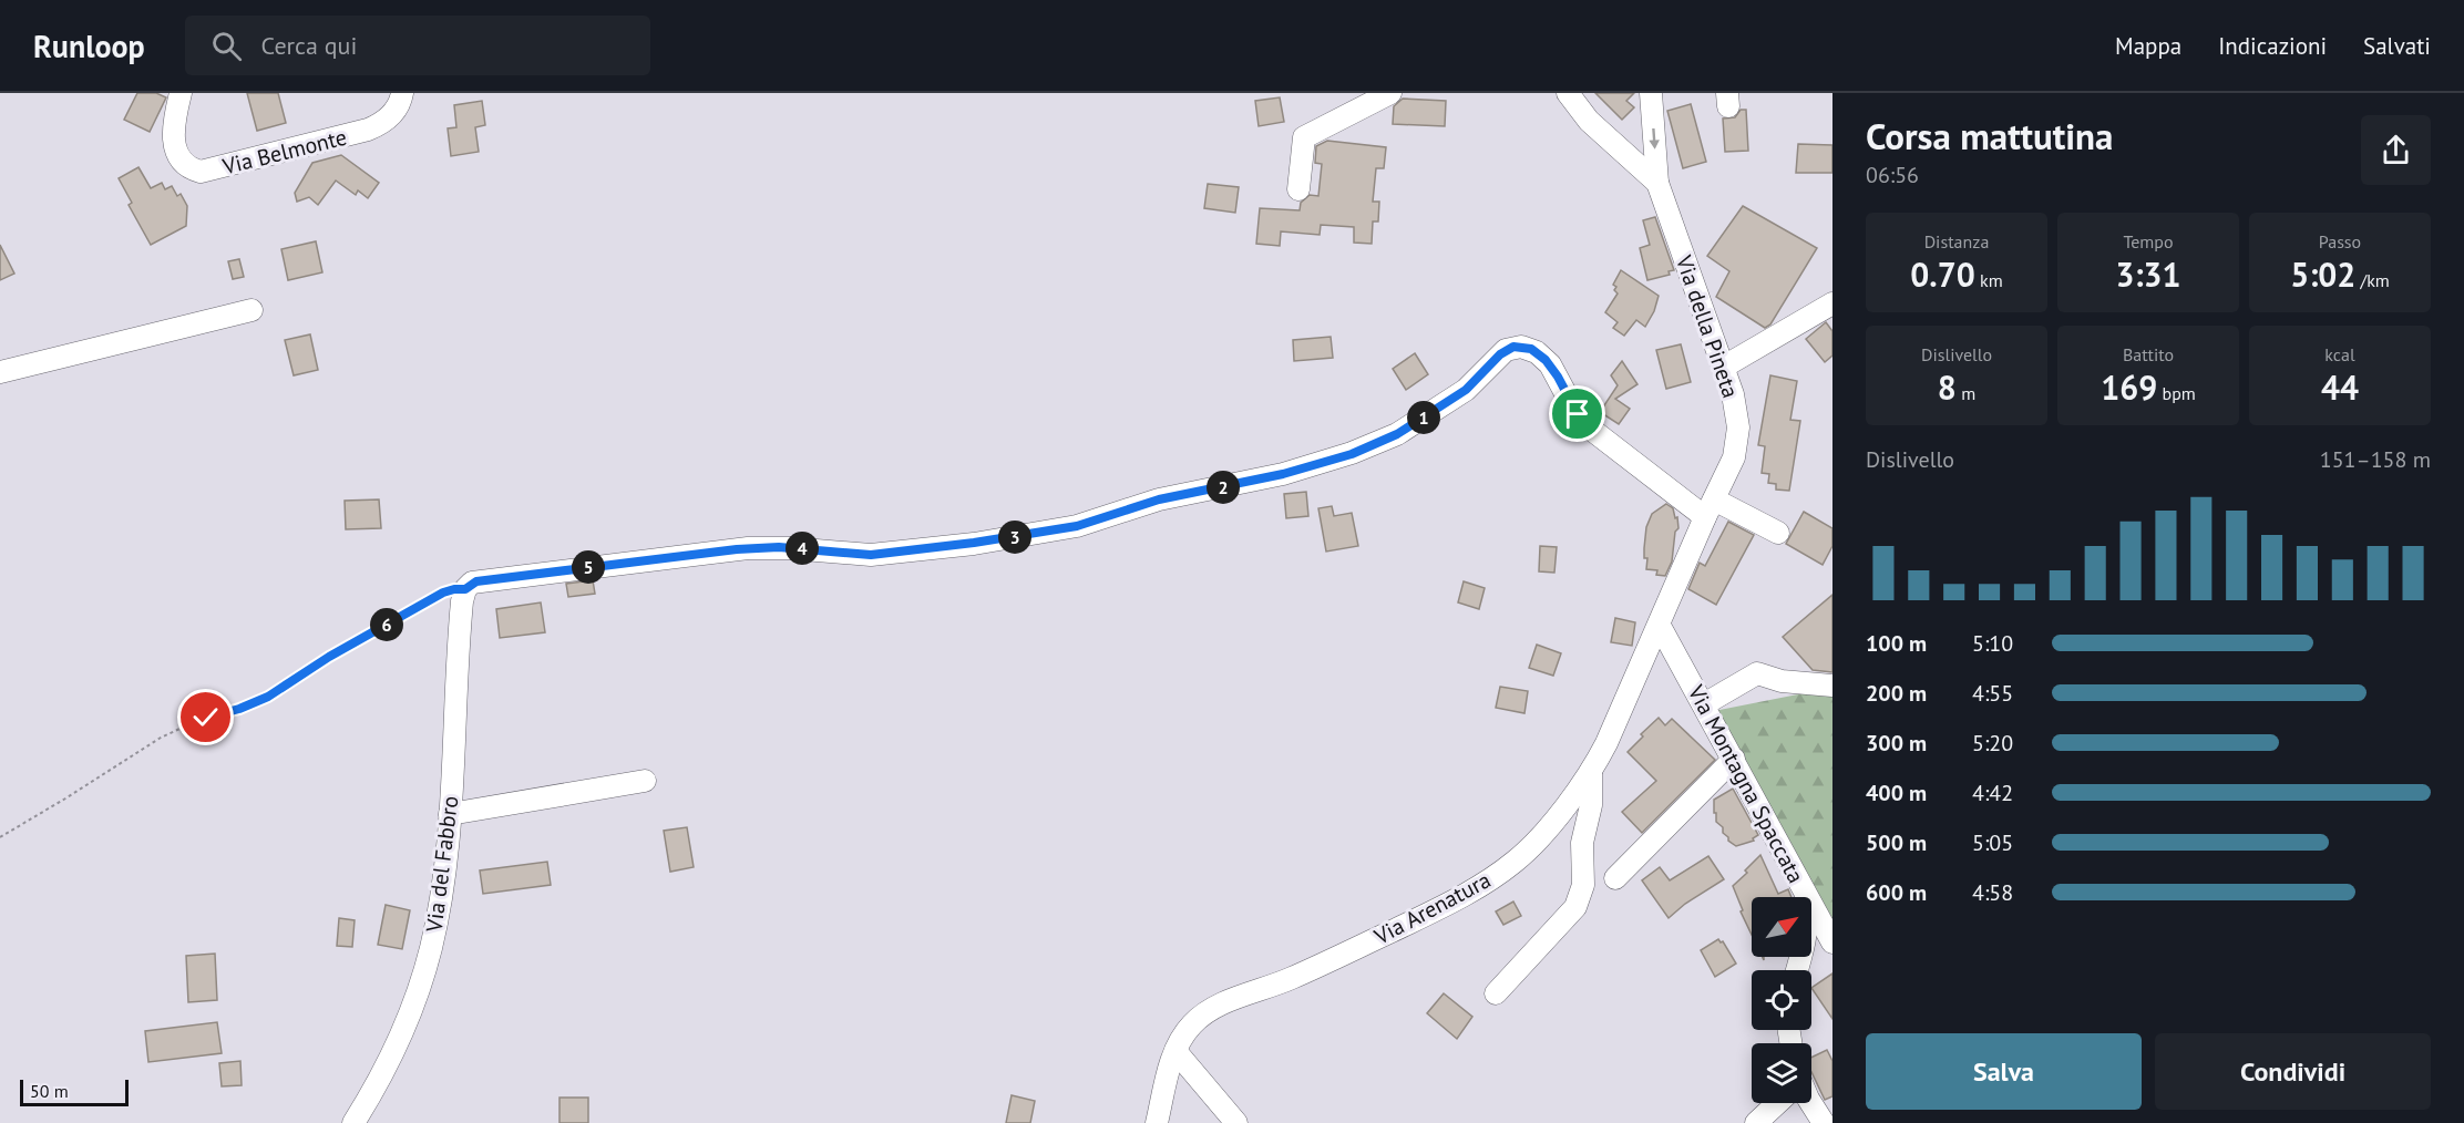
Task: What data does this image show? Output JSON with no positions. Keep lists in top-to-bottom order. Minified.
{"streets":{"street":["Via Belmonte","Via della Pineta","Via Montagna Spaccata","Via del Fabbro","Via Arenatura"]},"crossings":[["Via della Pineta","Via Montagna Spaccata"],["Via della Pineta","Via Arenatura"],["Via Montagna Spaccata","Via Arenatura"]],"scale_bar":"50 m","north":"top right","page":{"header":"Runloop","search":"Cerca qui","nav":["Mappa","Indicazioni","Salvati"],"heading":["Corsa mattutina","06:56"],"stats":[["Distanza","0.70 km"],["Tempo","3:31"],["Passo","5:02 /km"],["Dislivello","8 m"],["Battito","169 bpm"],["kcal","44"]],"pins":["1","2","3","4","5","6"],"chart":["Dislivello","151–158 m"],"list":[{"name":"100 m","note":"5:10"},{"name":"200 m","note":"4:55"},{"name":"300 m","note":"5:20"},{"name":"400 m","note":"4:42"},{"name":"500 m","note":"5:05"},{"name":"600 m","note":"4:58"}],"buttons":["Salva","Condividi"],"scale":"50 m"}}
